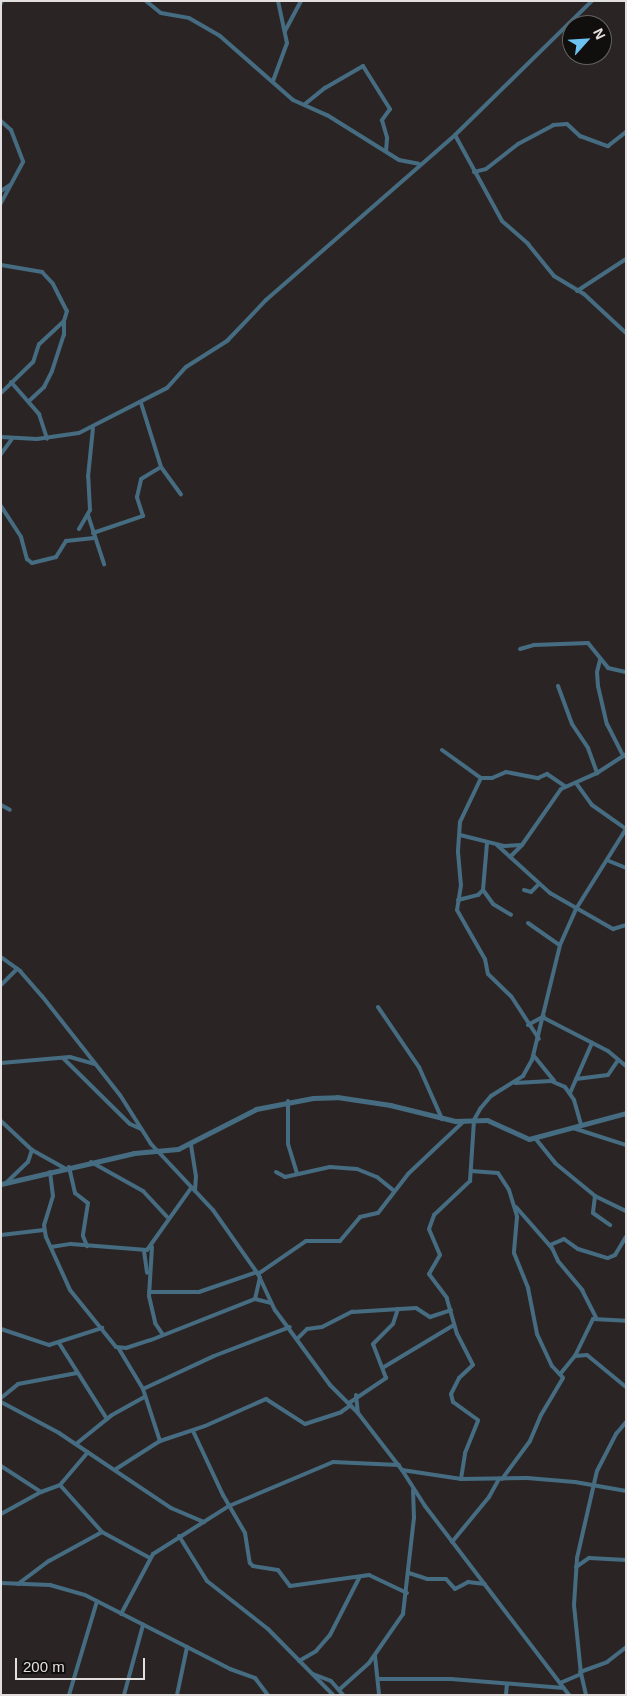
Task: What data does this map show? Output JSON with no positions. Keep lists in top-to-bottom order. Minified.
{"scale_bar":"200 m","north":"top right"}
